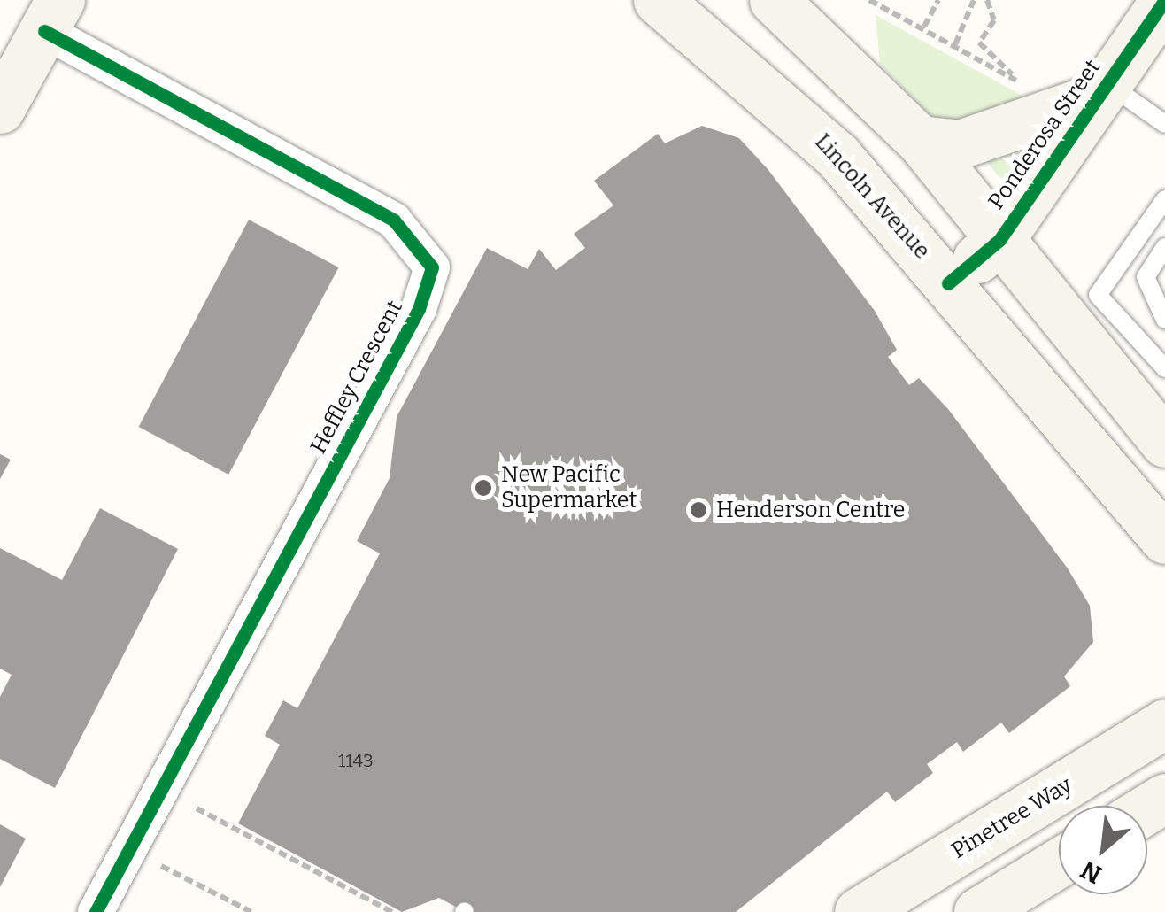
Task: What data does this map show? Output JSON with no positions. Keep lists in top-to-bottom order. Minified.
{"streets":{"main road":["Ponderosa Street","Lincoln Avenue","Pinetree Way"],"street":["Heffley Crescent"]},"crossings":[["Ponderosa Street","Lincoln Avenue"]],"places":["New Pacific Supermarket","Henderson Centre"],"house_numbers":["1143"],"north":"bottom left"}
